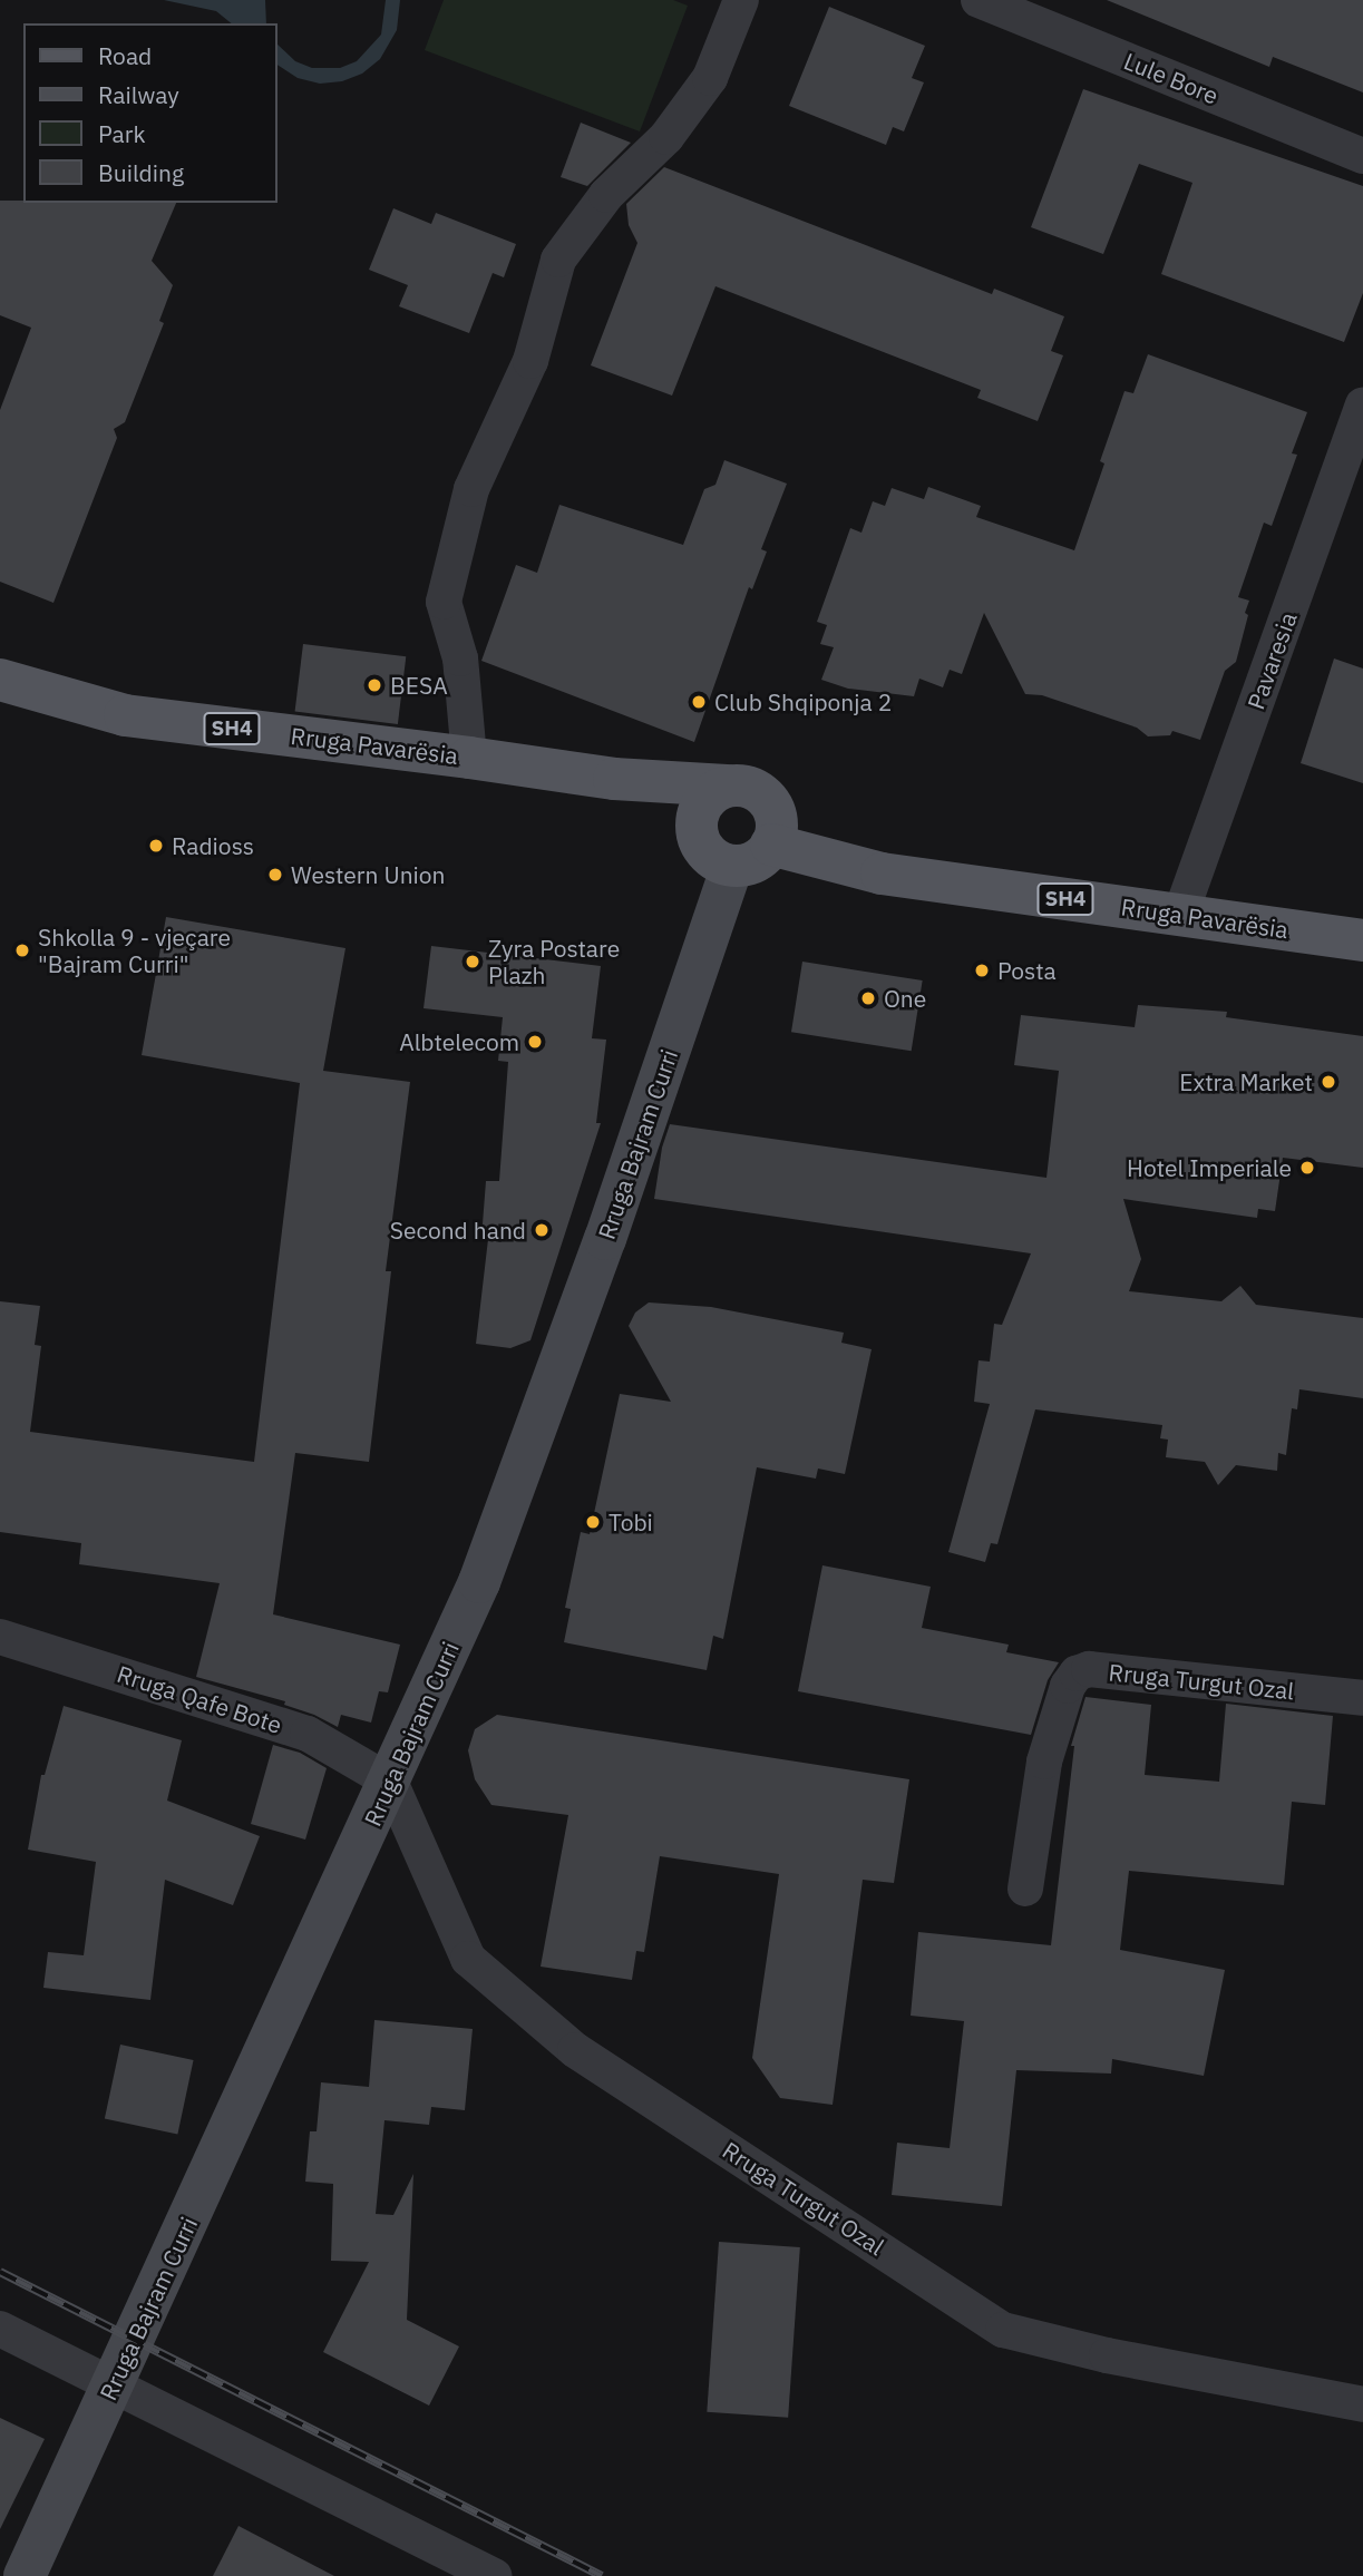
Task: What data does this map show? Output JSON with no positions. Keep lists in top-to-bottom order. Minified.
{"streets":{"main road":["SH4","Rruga Pavarësia","Rruga Bajram Curri"],"street":["Lule Bore","Pavaresia","Rruga Turgut Ozal","Rruga Qafe Bote"]},"crossings":[["Pavaresia","Rruga Pavarësia"],["SH4","Rruga Pavarësia"],["SH4","Rruga Bajram Curri"],["Rruga Pavarësia","Rruga Bajram Curri"],["Rruga Bajram Curri","Rruga Turgut Ozal"],["Rruga Bajram Curri","Rruga Qafe Bote"],["Rruga Turgut Ozal","Rruga Qafe Bote"]],"places":["BESA","Club Shqiponja 2","Radioss","Western Union","Shkolla 9 - vjeçare \"Bajram Curri\"","Zyra Postare Plazh","Posta","One","Albtelecom","Extra Market","Hotel Imperiale","Second hand","Tobi"],"legend":["Road","Railway","Park","Building"]}
